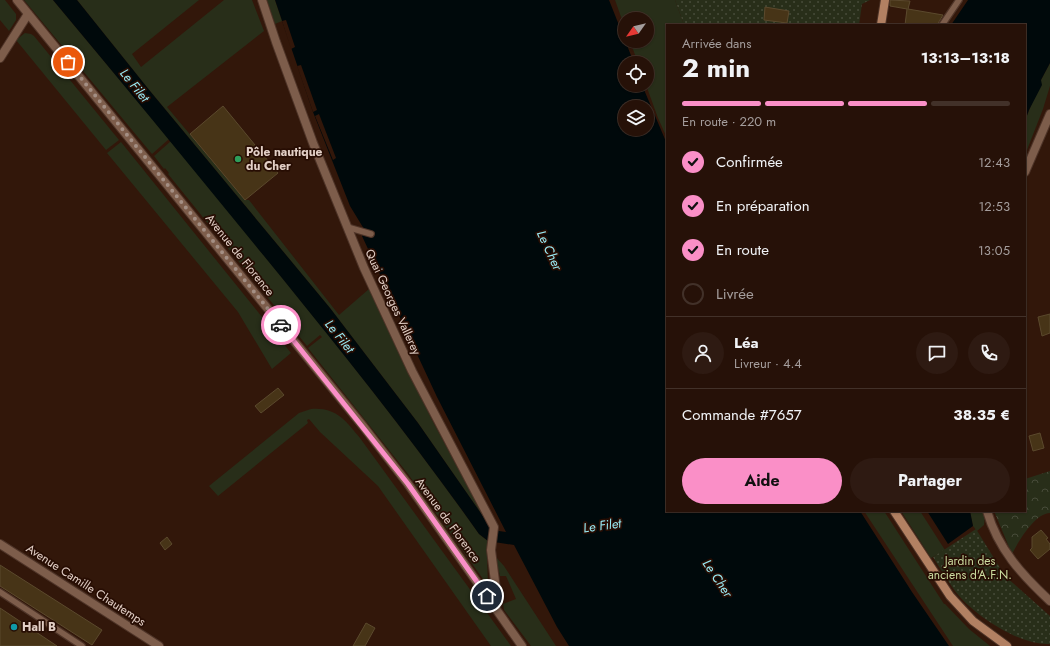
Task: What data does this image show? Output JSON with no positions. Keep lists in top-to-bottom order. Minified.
{"streets":{"street":["Avenue de Florence","Quai Georges Vallerey","Avenue Camille Chautemps"]},"crossings":[["Avenue de Florence","Quai Georges Vallerey"]],"water":["Le Filet","Le Cher"],"parks":["Jardin des anciens d'A.F.N."],"places":["Pôle nautique du Cher","Hall B"],"north":"bottom left","page":{"heading":["2 min","Arrivée dans","13:13–13:18"],"panel":["Léa","Livreur · 4.4","Commande #7657","38.35 €"],"bar":"En route · 220 m","list":[["Confirmée","12:43"],["En préparation","12:53"],["En route","13:05"],"Livrée"],"buttons":["Aide","Partager"]}}
